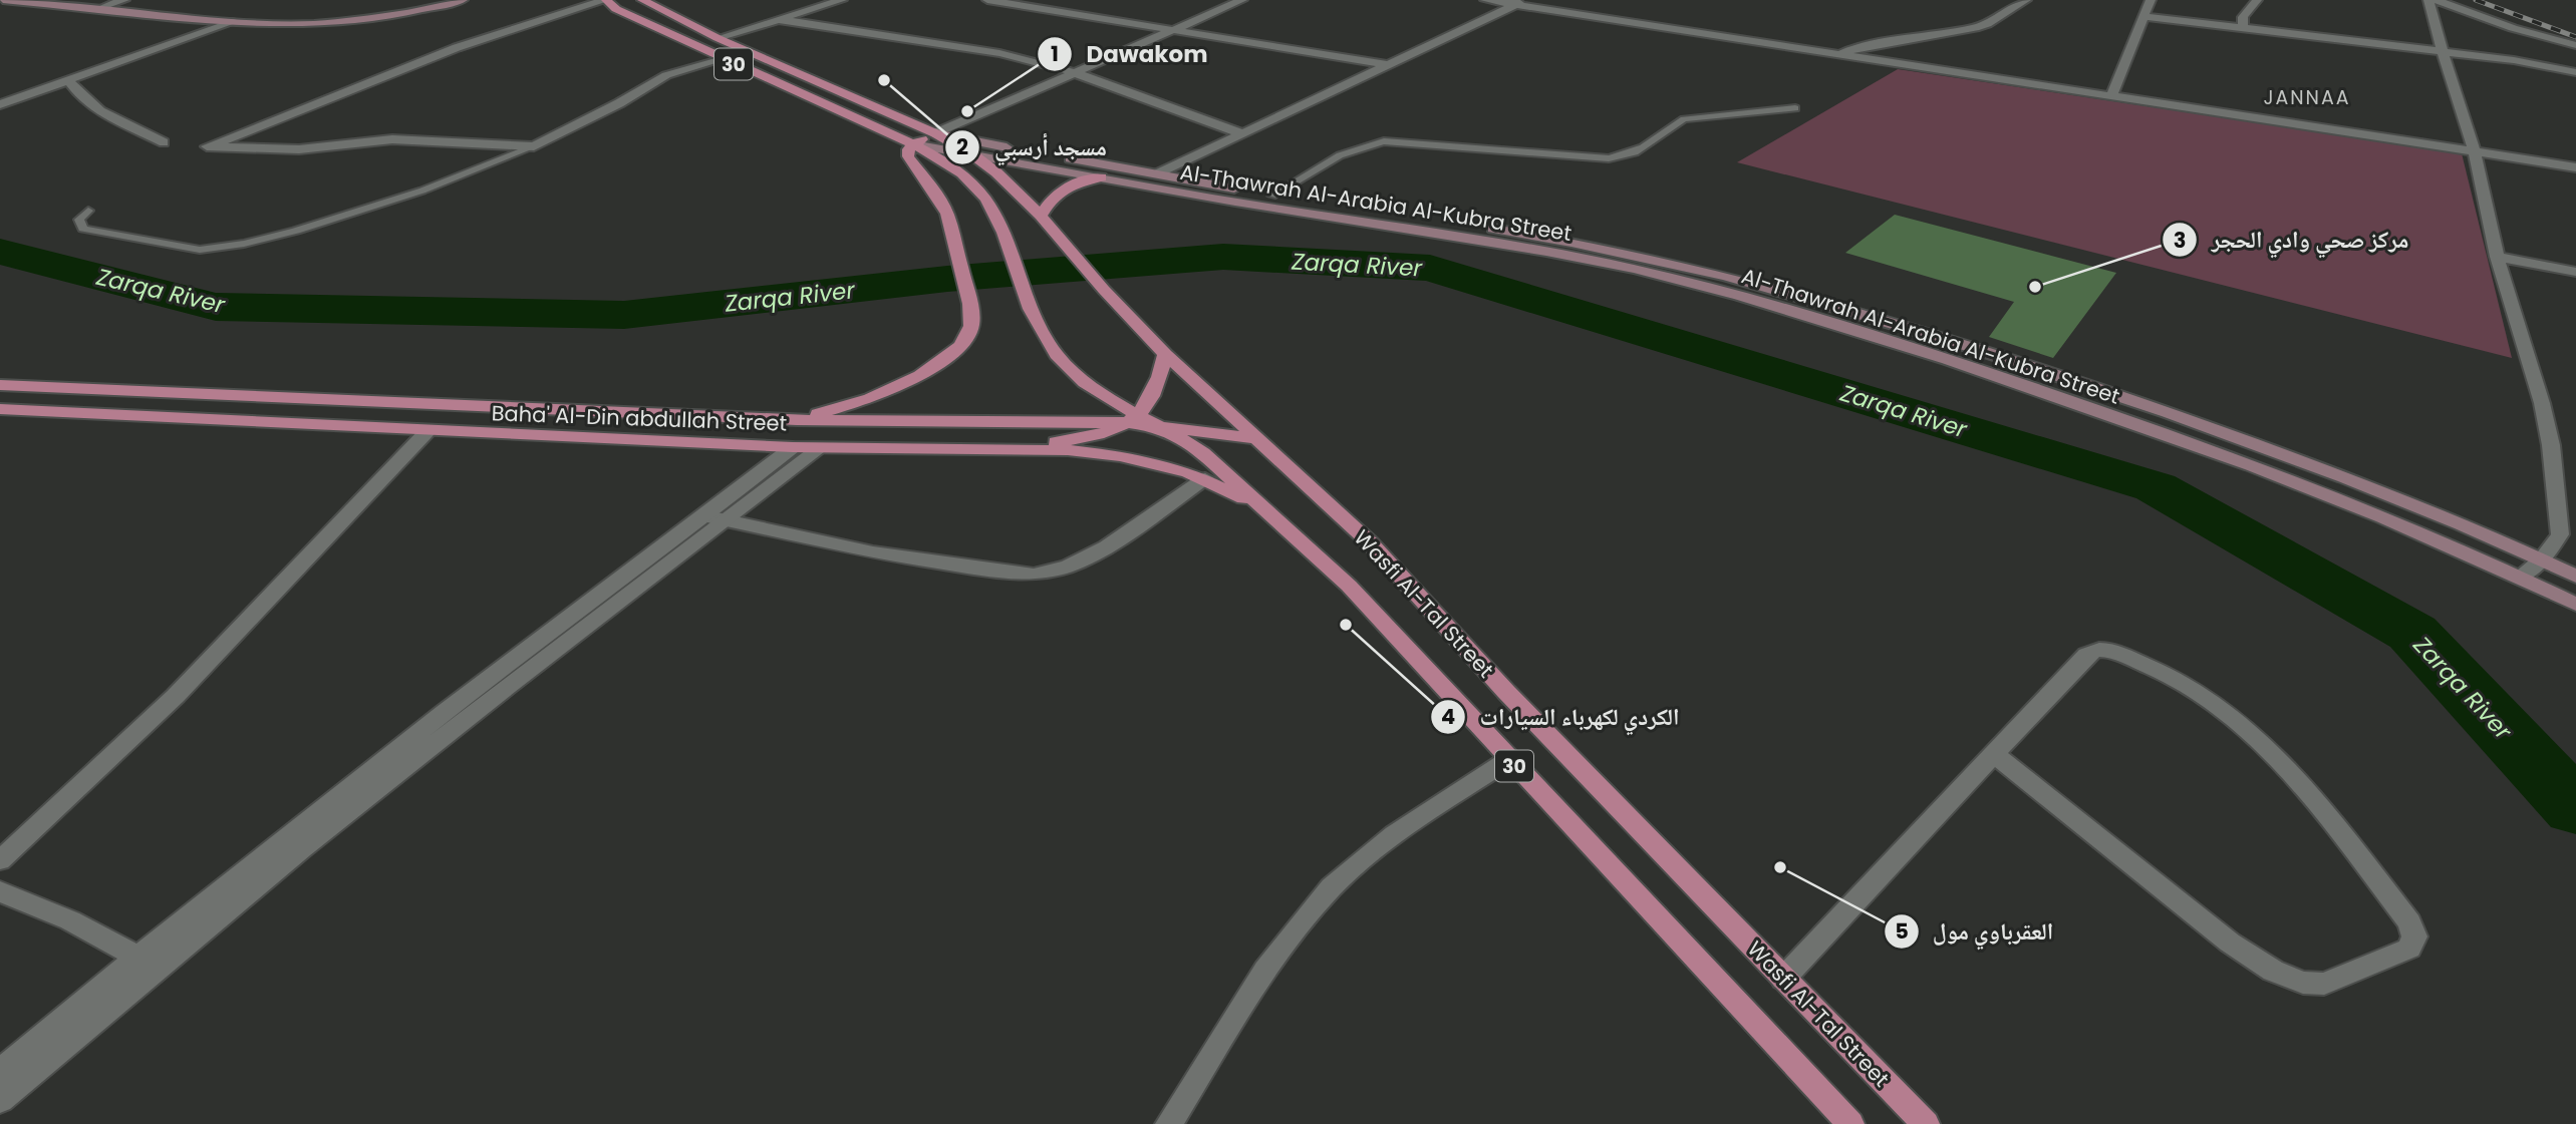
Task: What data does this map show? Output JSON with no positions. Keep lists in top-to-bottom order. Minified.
{"streets":{"main road":["30","Al-Thawrah Al-Arabia Al-Kubra Street","Baha' Al-Din abdullah Street","Wasfi Al-Tal Street"]},"crossings":[["30","Al-Thawrah Al-Arabia Al-Kubra Street"],["30","Baha' Al-Din abdullah Street"],["30","Wasfi Al-Tal Street"],["Al-Thawrah Al-Arabia Al-Kubra Street","Wasfi Al-Tal Street"],["Baha' Al-Din abdullah Street","Wasfi Al-Tal Street"]],"districts":["JANNAA"],"water":["Zarqa River"],"places":["مسجد أرسبي","Dawakom","مركز صحي وادي الحجر","الكردي لكهرباء السيارات","العقرباوي مول"]}
